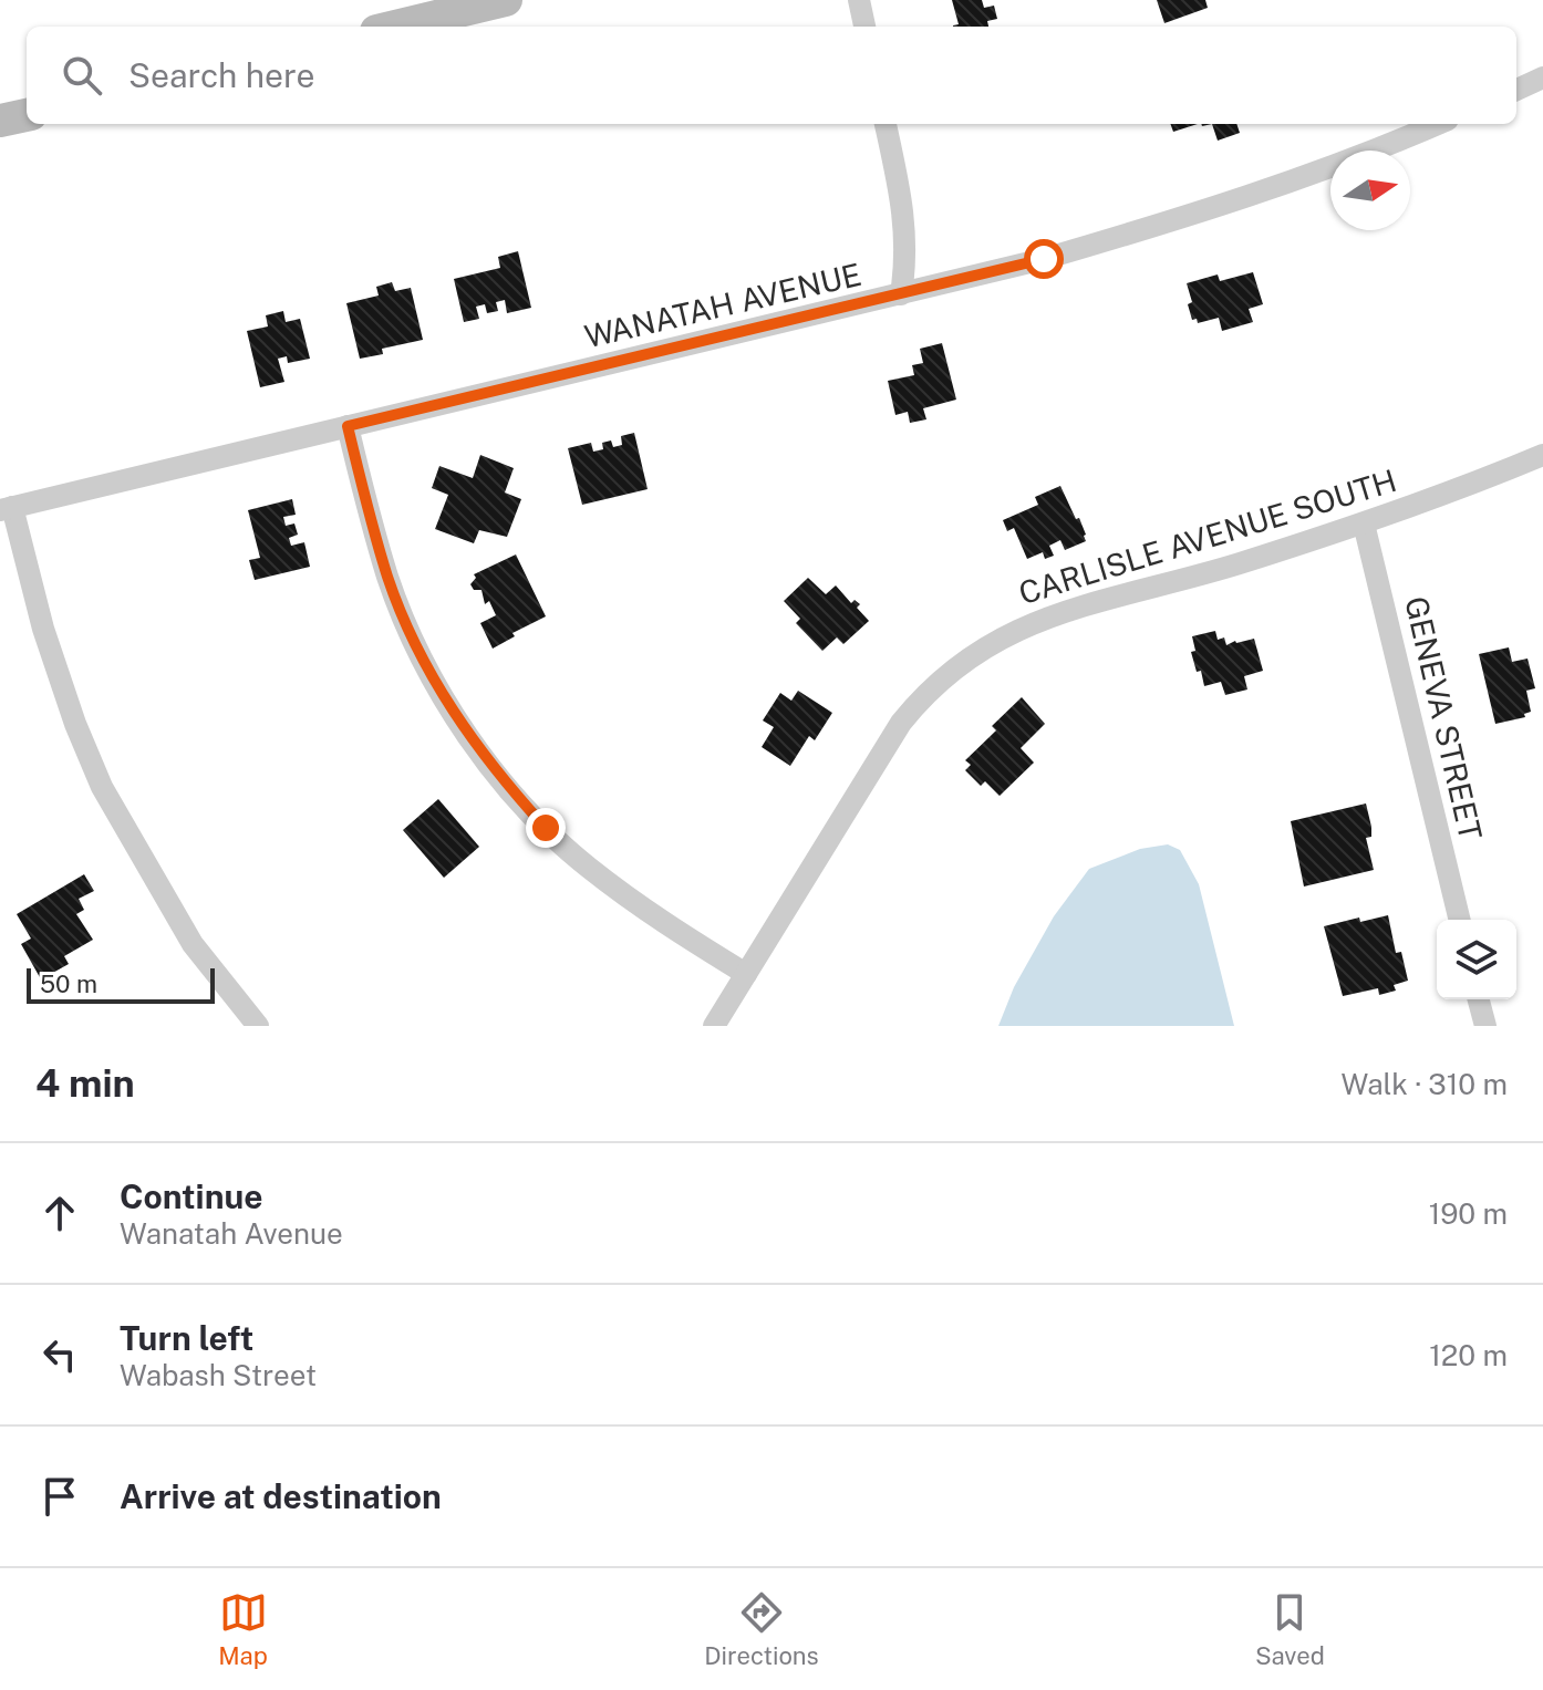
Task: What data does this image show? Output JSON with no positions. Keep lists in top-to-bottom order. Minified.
{"streets":{"street":["WANATAH AVENUE","CARLISLE AVENUE SOUTH","GENEVA STREET"]},"crossings":[["CARLISLE AVENUE SOUTH","GENEVA STREET"]],"scale_bar":"50 m","north":"right","page":{"search":"Search here","scale":"50 m","heading":["4 min","Walk · 310 m"],"list":[["Continue","Wanatah Avenue","190 m"],["Turn left","Wabash Street","120 m"],"Arrive at destination"],"nav":["Map","Directions","Saved"]}}
